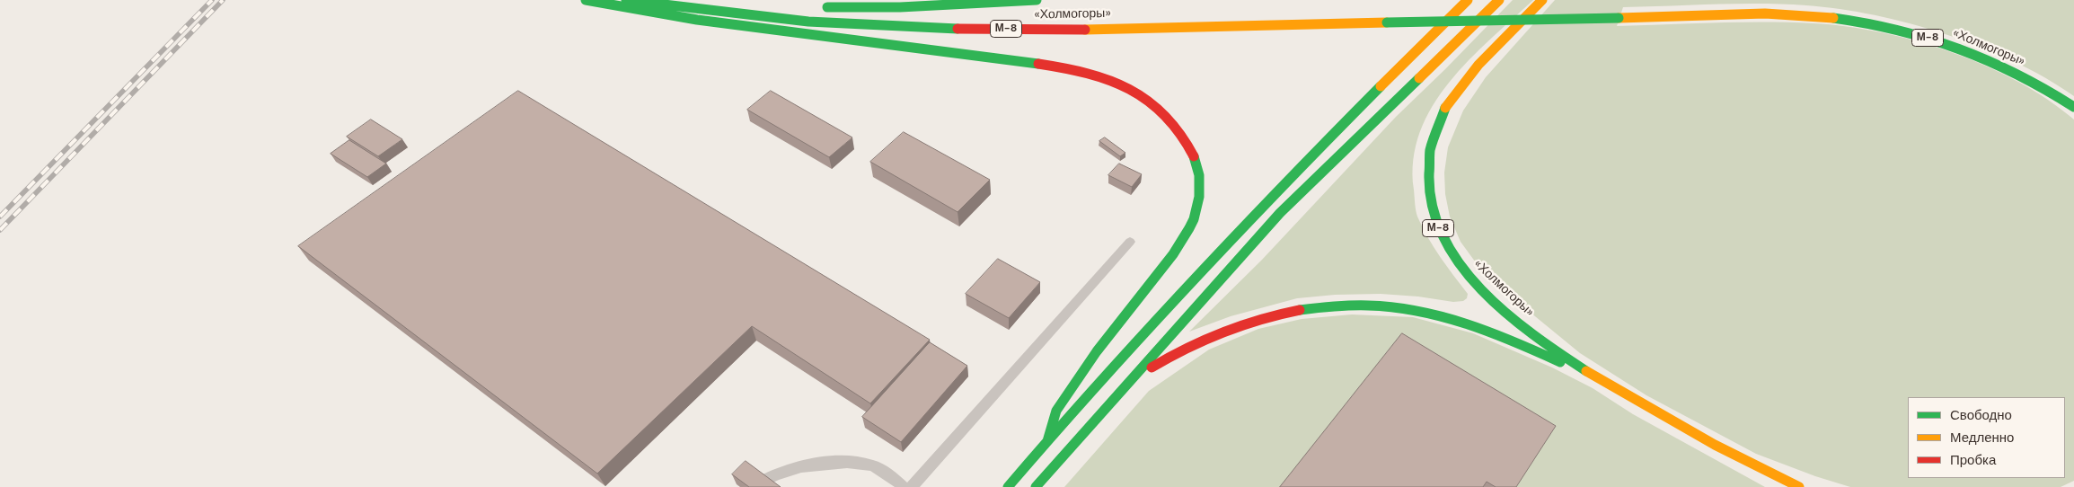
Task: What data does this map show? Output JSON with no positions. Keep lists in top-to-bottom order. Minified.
{"streets":{"main road":["«Холмогоры»","М-8"]},"crossings":[["«Холмогоры»","М-8"]],"legend":["Свободно","Медленно","Пробка"]}
